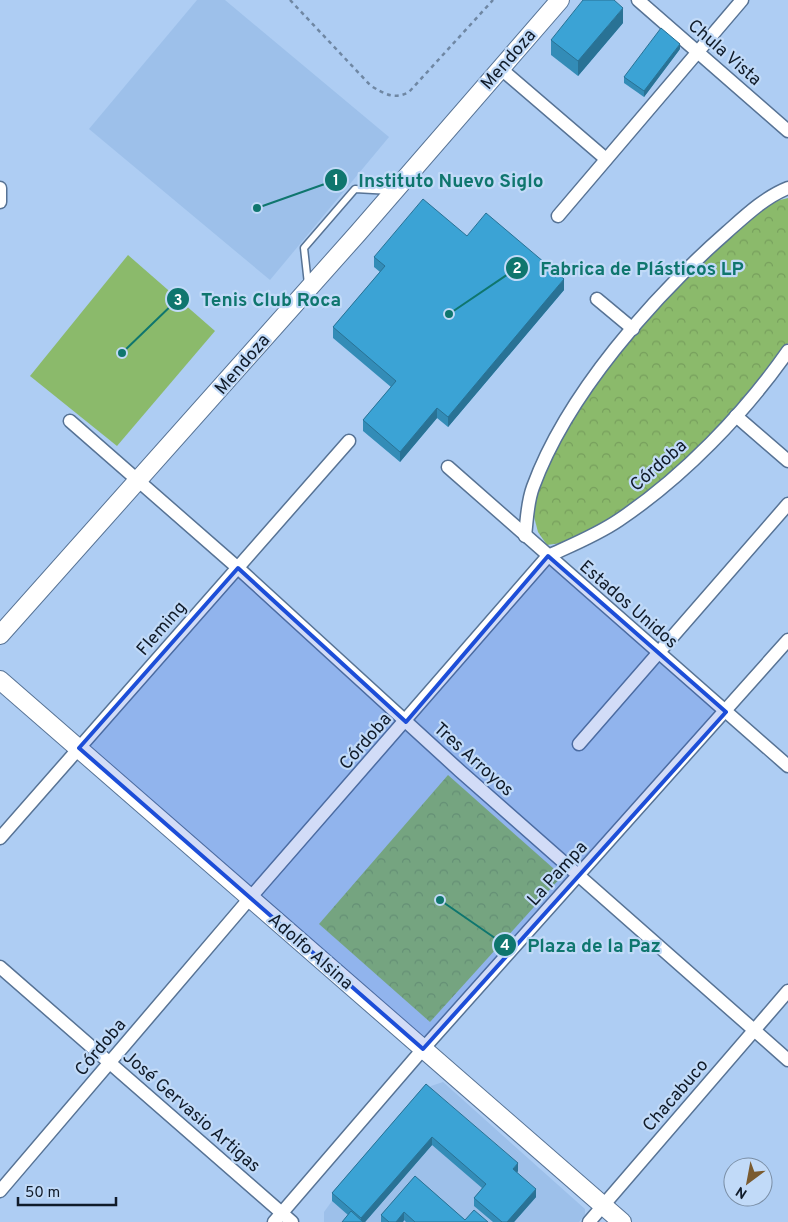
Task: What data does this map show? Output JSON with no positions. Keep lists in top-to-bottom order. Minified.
{"streets":{"main road":["Mendoza","Adolfo Alsina"],"street":["Chula Vista","Córdoba","Estados Unidos","Fleming","Tres Arroyos","La Pampa","Chacabuco","José Gervasio Artigas"]},"crossings":[["Mendoza","Tres Arroyos"],["Córdoba","Estados Unidos"],["Córdoba","Tres Arroyos"],["Córdoba","Adolfo Alsina"],["Córdoba","José Gervasio Artigas"],["Estados Unidos","La Pampa"],["Fleming","Tres Arroyos"],["Fleming","Adolfo Alsina"],["Tres Arroyos","La Pampa"],["Tres Arroyos","Chacabuco"],["La Pampa","Adolfo Alsina"],["La Pampa","José Gervasio Artigas"],["Adolfo Alsina","Chacabuco"]],"places":["Instituto Nuevo Siglo","Fabrica de Plásticos LP","Tenis Club Roca","Plaza de la Paz"],"scale_bar":"50 m","north":"bottom left"}
